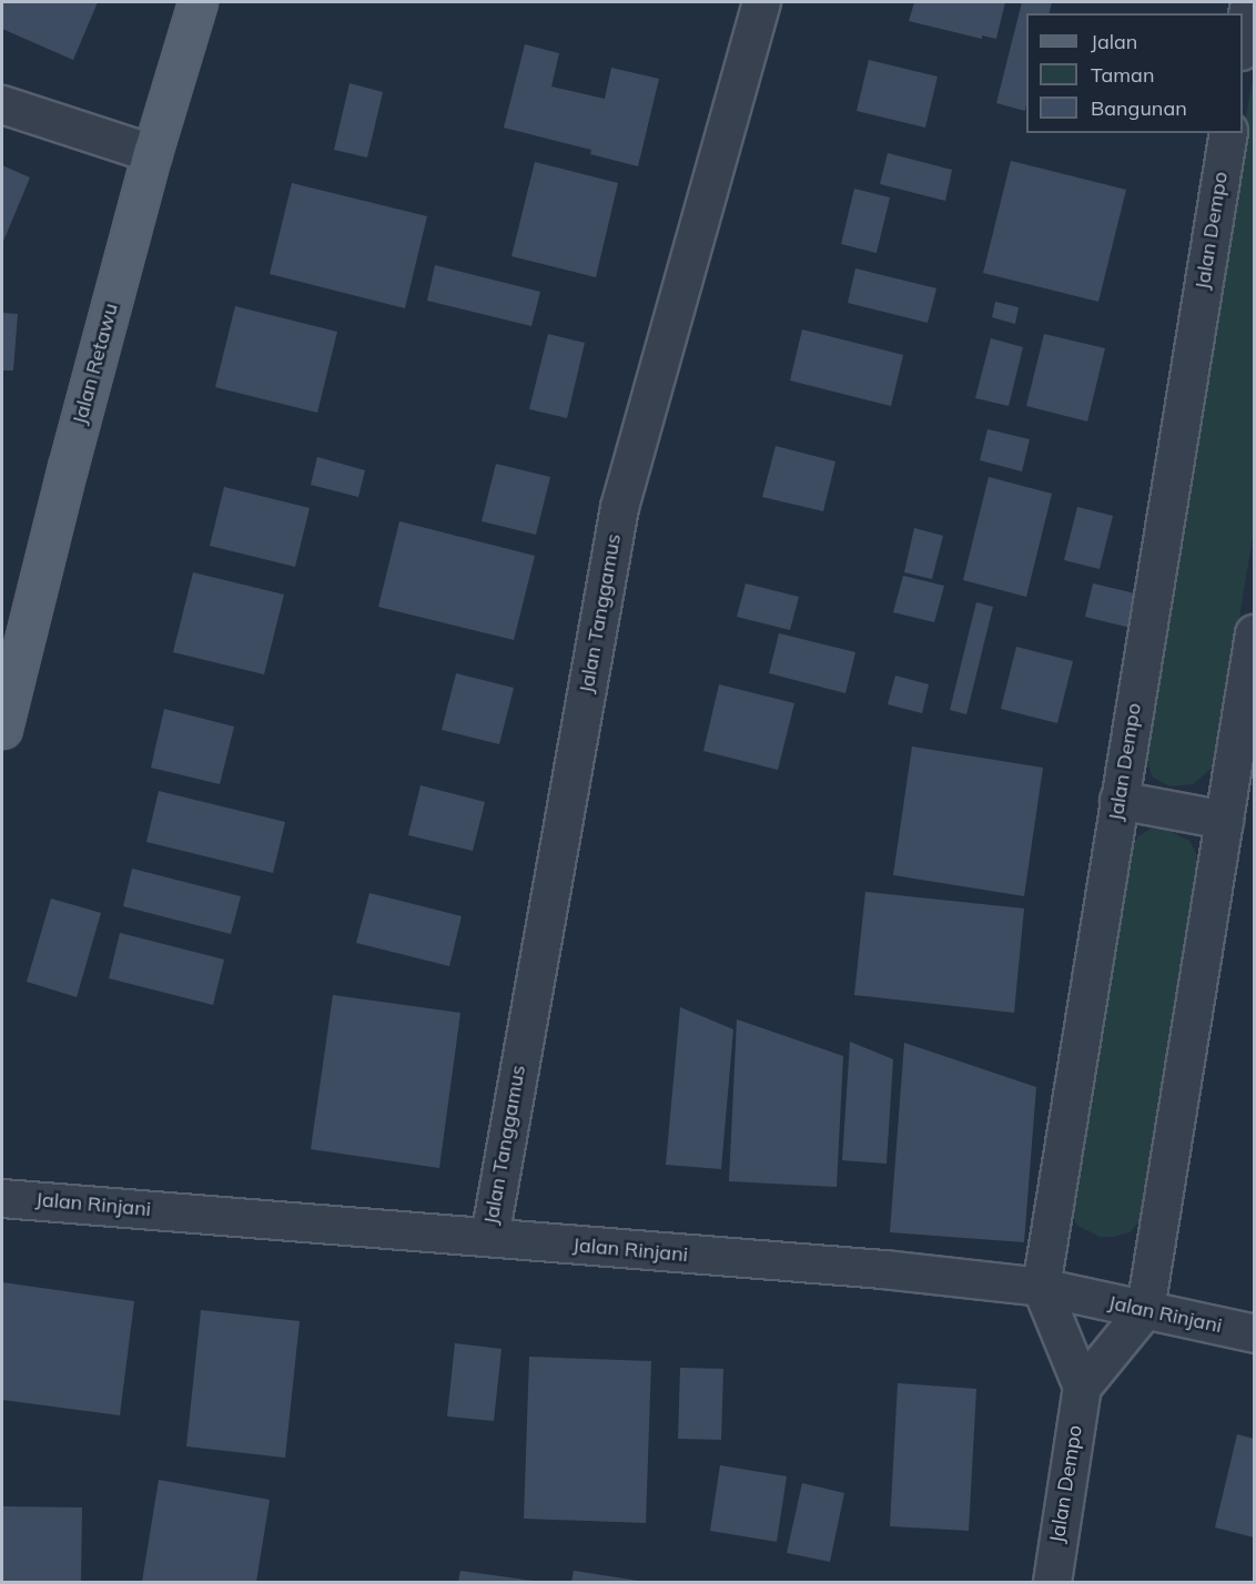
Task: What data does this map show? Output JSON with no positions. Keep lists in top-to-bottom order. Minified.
{"streets":{"main road":["Jalan Retawu"],"street":["Jalan Dempo","Jalan Tanggamus","Jalan Rinjani"]},"crossings":[["Jalan Dempo","Jalan Rinjani"],["Jalan Tanggamus","Jalan Rinjani"]],"legend":["Jalan","Taman","Bangunan"]}
